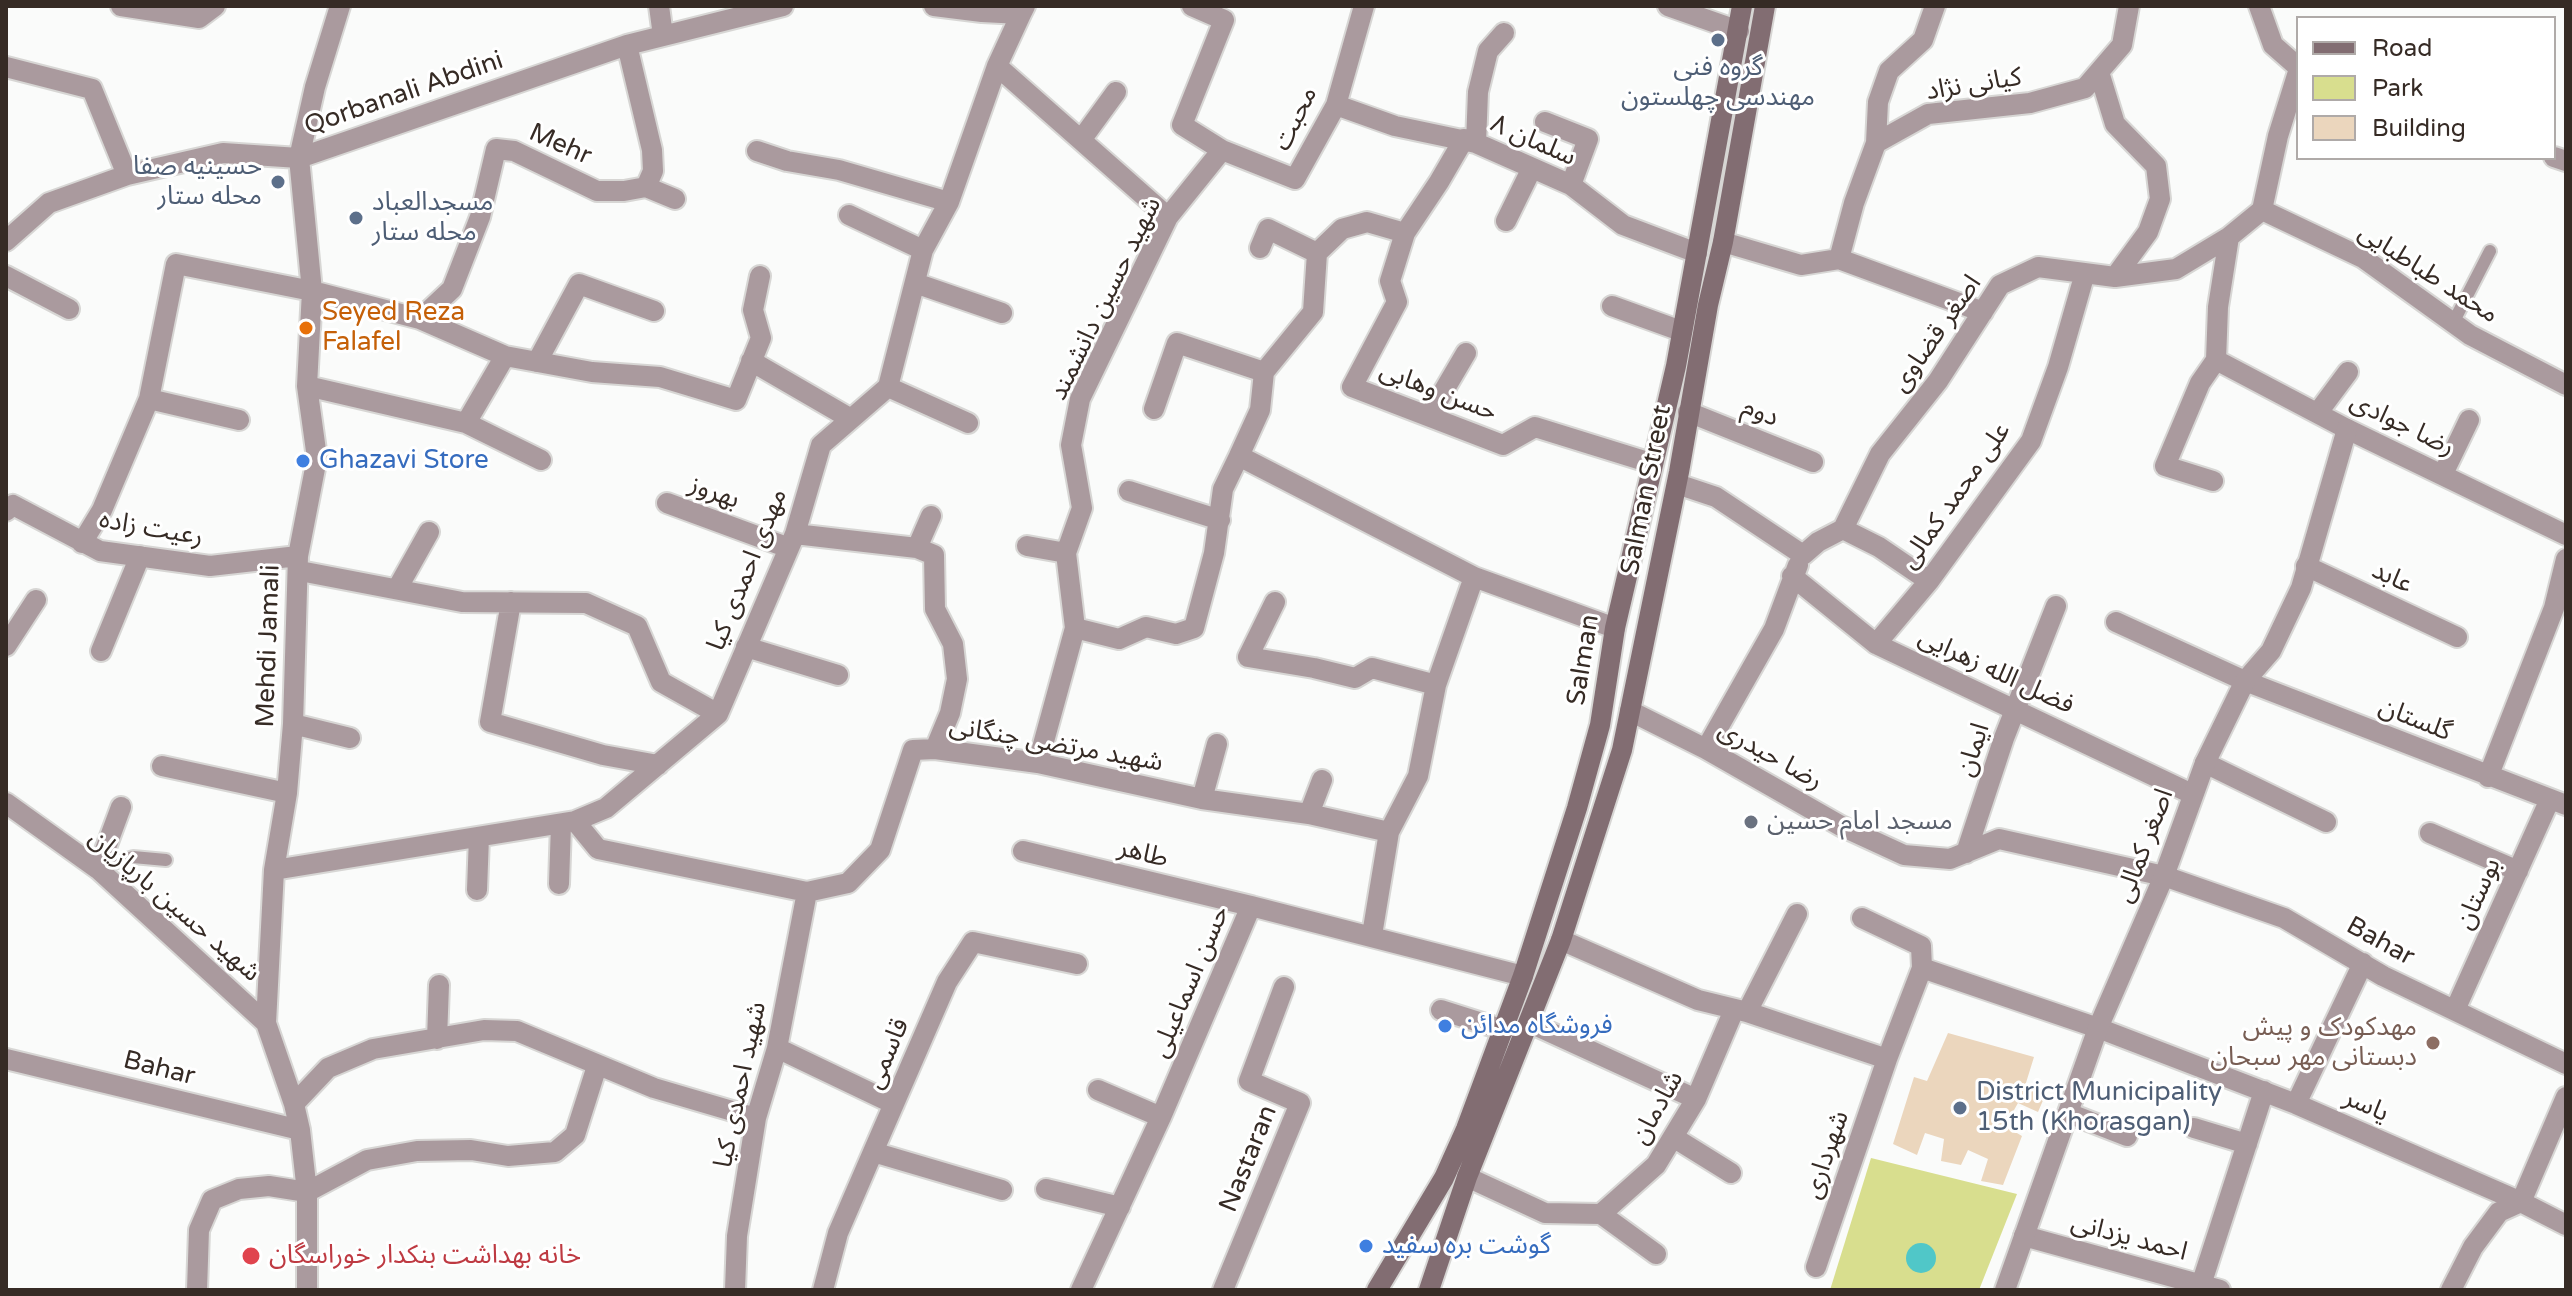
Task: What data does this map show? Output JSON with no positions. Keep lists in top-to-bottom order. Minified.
{"streets":{"main road":["Salman Street","Salman"],"street":["کیانی نژاد","Qorbanali Abdini","محبت","سلمان ۸","Mehr","محمد طباطبایی","شهید حسین دانشمند","اصغر قضاوی","حسن وهابی","دوم","رضا جوادی","بهروز","علی محمد کمالی","رعیت زاده","مهدی احمدی کیا","عابد","Mehdi Jamali","فضل الله زهرایی","گلستان","شهید مرتضی چنگانی","ایمان","رضا حیدری","اصغر کمالی","طاهر","بوستان","شهید حسین بارپازیان","Bahar","حسن اسماعیلی","قاسمی","شهید احمدی کیا","یاسر","شادمان","شهرداری","Nastaran","احمد یزدانی"]},"crossings":[["Qorbanali Abdini","Mehdi Jamali"],["محبت","سلمان ۸"],["محبت","شهید حسین دانشمند"],["سلمان ۸","Salman"],["محمد طباطبایی","اصغر قضاوی"],["شهید حسین دانشمند","شهید مرتضی چنگانی"],["اصغر قضاوی","علی محمد کمالی"],["حسن وهابی","Salman"],["دوم","Salman Street"],["رضا جوادی","اصغر کمالی"],["Salman Street","رضا حیدری"],["بهروز","مهدی احمدی کیا"],["علی محمد کمالی","فضل الله زهرایی"],["رعیت زاده","مهدی احمدی کیا"],["رعیت زاده","Mehdi Jamali"],["مهدی احمدی کیا","Mehdi Jamali"],["مهدی احمدی کیا","شهید مرتضی چنگانی"],["عابد","اصغر کمالی"],["Mehdi Jamali","شهید حسین بارپازیان"],["Mehdi Jamali","Bahar"],["Salman","حسن اسماعیلی"],["فضل الله زهرایی","ایمان"],["فضل الله زهرایی","اصغر کمالی"],["گلستان","اصغر کمالی"],["گلستان","بوستان"],["شهید مرتضی چنگانی","شهید احمدی کیا"],["ایمان","رضا حیدری"],["رضا حیدری","اصغر کمالی"],["رضا حیدری","Bahar"],["اصغر کمالی","Bahar"],["اصغر کمالی","یاسر"],["اصغر کمالی","احمد یزدانی"],["طاهر","حسن اسماعیلی"],["بوستان","Bahar"],["یاسر","شهرداری"]],"places":["گروه فنی مهندسی چهلستون","حسینیه صفا محله ستار","مسجدالعباد محله ستار","Seyed Reza Falafel","Ghazavi Store","مسجد امام حسین","فروشگاه مدائن","مهدکودک و پیش دبستانی مهر سبحان","District Municipality 15th (Khorasgan)","گوشت بره سفید","خانه بهداشت بنکدار خوراسگان"],"legend":["Road","Park","Building"]}
